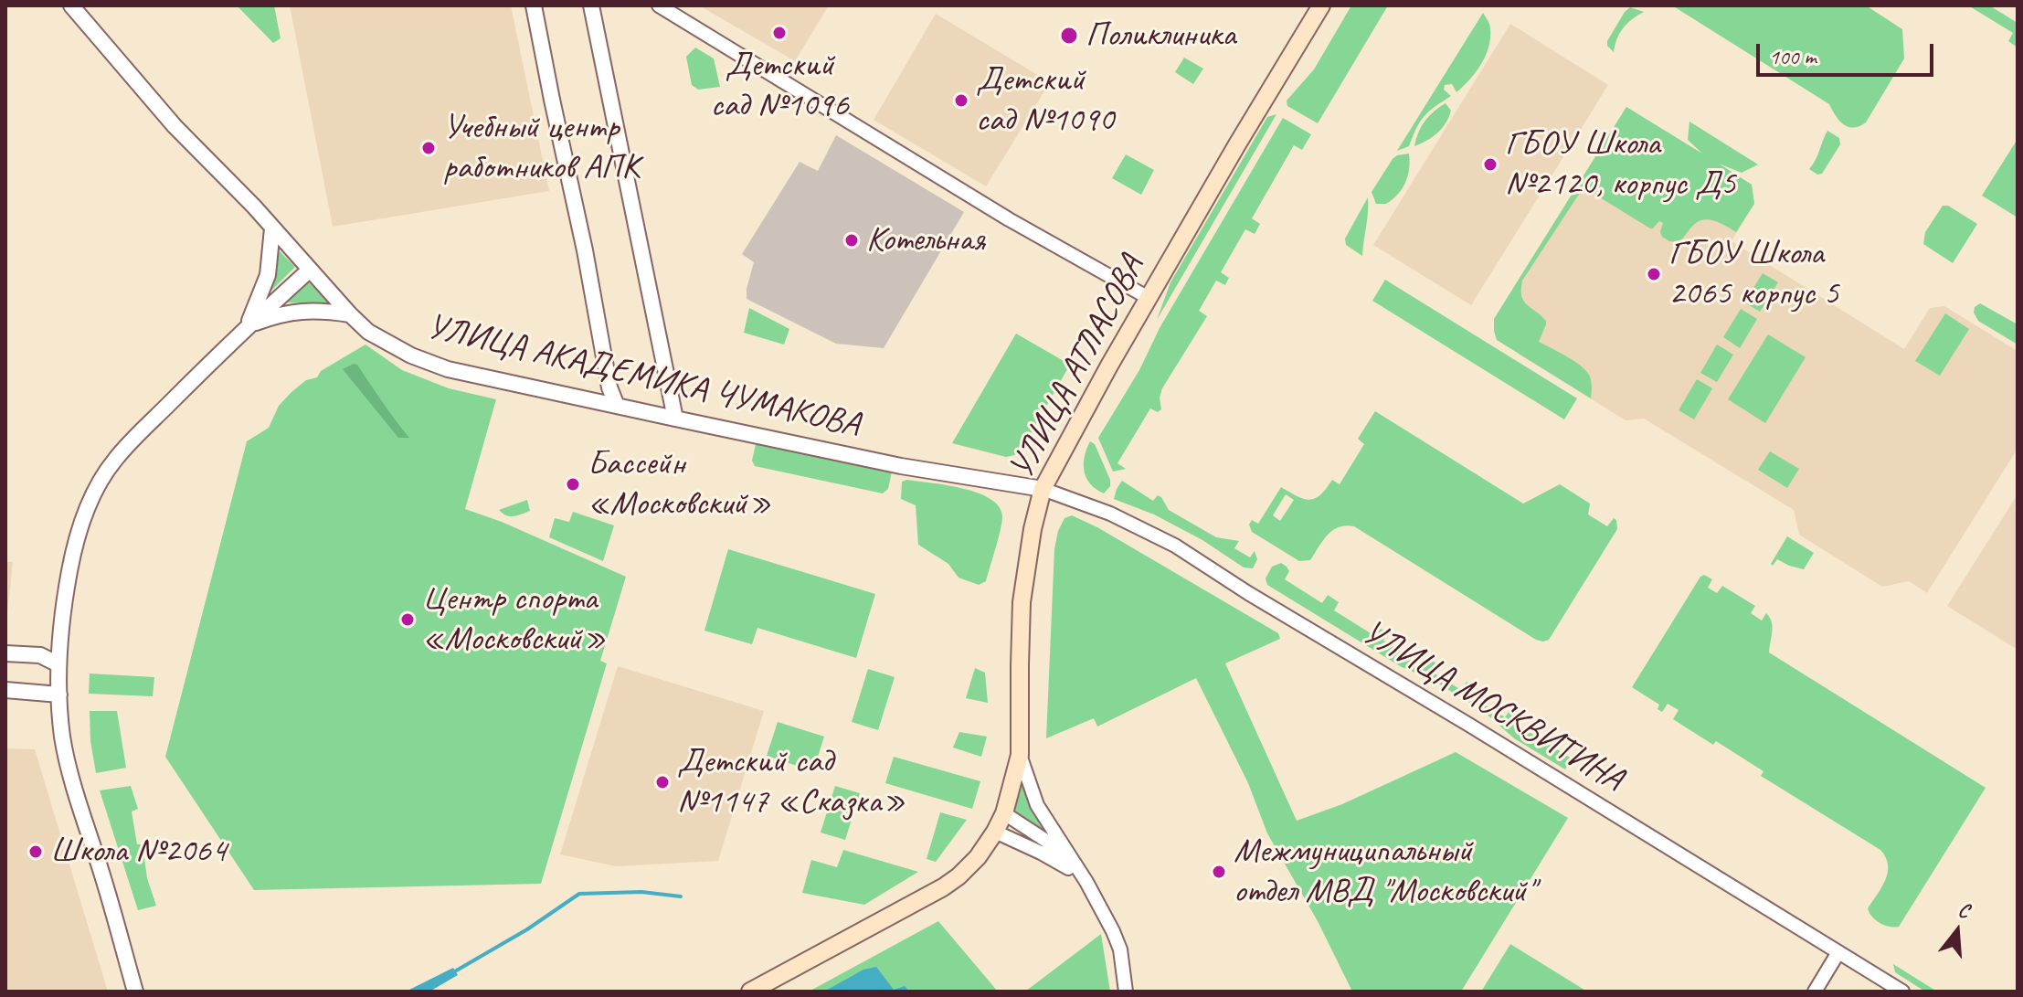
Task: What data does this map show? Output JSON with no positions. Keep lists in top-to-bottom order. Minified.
{"streets":{"main road":["УЛИЦА АТЛАСОВА"],"street":["УЛИЦА АКАДЕМИКА ЧУМАКОВА","УЛИЦА МОСКВИТИНА"]},"crossings":[["УЛИЦА АТЛАСОВА","УЛИЦА АКАДЕМИКА ЧУМАКОВА"],["УЛИЦА АТЛАСОВА","УЛИЦА МОСКВИТИНА"],["УЛИЦА АКАДЕМИКА ЧУМАКОВА","УЛИЦА МОСКВИТИНА"]],"places":["Детский сад №1096","Поликлиника","Детский сад №1090","Учебный центр работников АПК","ГБОУ Школа №2120, корпус Д5","Котельная","ГБОУ Школа 2065 корпус 5","Бассейн «Московский»","Центр спорта «Московский»","Детский сад №1147 «Сказка»","Школа №2064","Межмуниципальный отдел МВД \"Московский\""],"scale_bar":"100 m","north":"top"}
